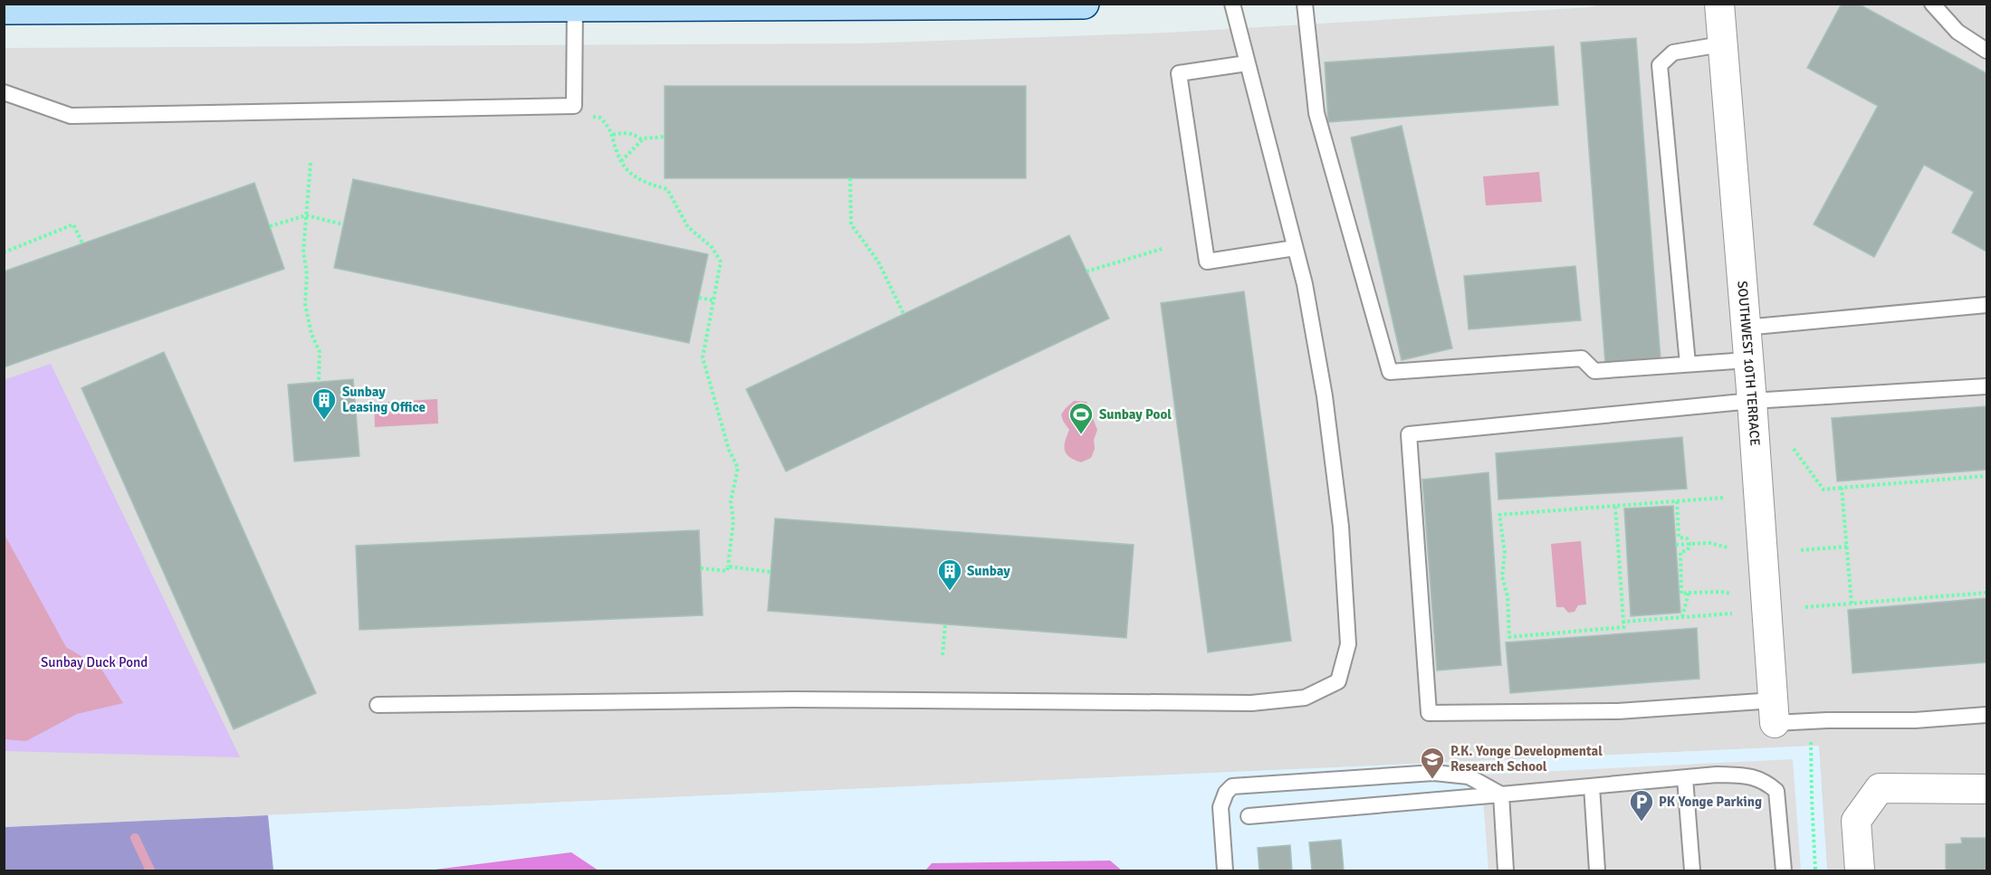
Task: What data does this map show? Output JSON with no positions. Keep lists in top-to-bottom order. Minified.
{"streets":{"street":["SOUTHWEST 10TH TERRACE"]},"parks":["Sunbay Duck Pond"],"places":{"building":["Sunbay Leasing Office","Sunbay"],"sports":["Sunbay Pool"],"school or university":["P.K. Yonge Developmental Research School"],"parking":["PK Yonge Parking"]}}
